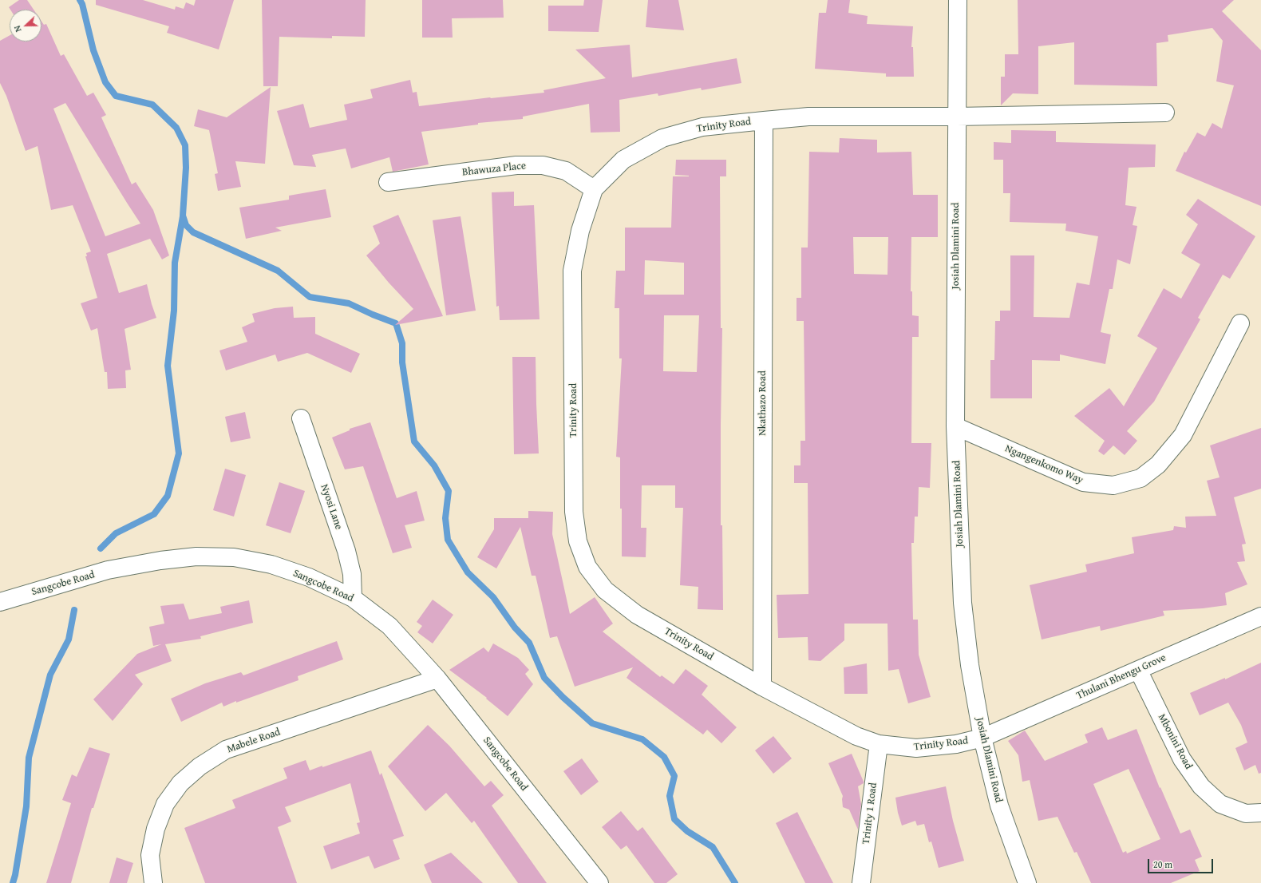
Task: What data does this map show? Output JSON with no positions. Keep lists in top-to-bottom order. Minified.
{"streets":{"street":["Trinity Road","Bhawuza Place","Josiah Dlamini Road","Nkathazo Road","Ngangenkomo Way","Nyosi Lane","Sangcobe Road","Thulani Bhengu Grove","Mabele Road","Mbonini Road","Trinity 1 Road"]},"crossings":[["Trinity Road","Bhawuza Place"],["Trinity Road","Josiah Dlamini Road"],["Trinity Road","Nkathazo Road"],["Trinity Road","Thulani Bhengu Grove"],["Trinity Road","Trinity 1 Road"],["Josiah Dlamini Road","Ngangenkomo Way"],["Josiah Dlamini Road","Thulani Bhengu Grove"],["Nyosi Lane","Sangcobe Road"],["Sangcobe Road","Mabele Road"],["Thulani Bhengu Grove","Mbonini Road"]],"scale_bar":"20 m","north":"left"}
